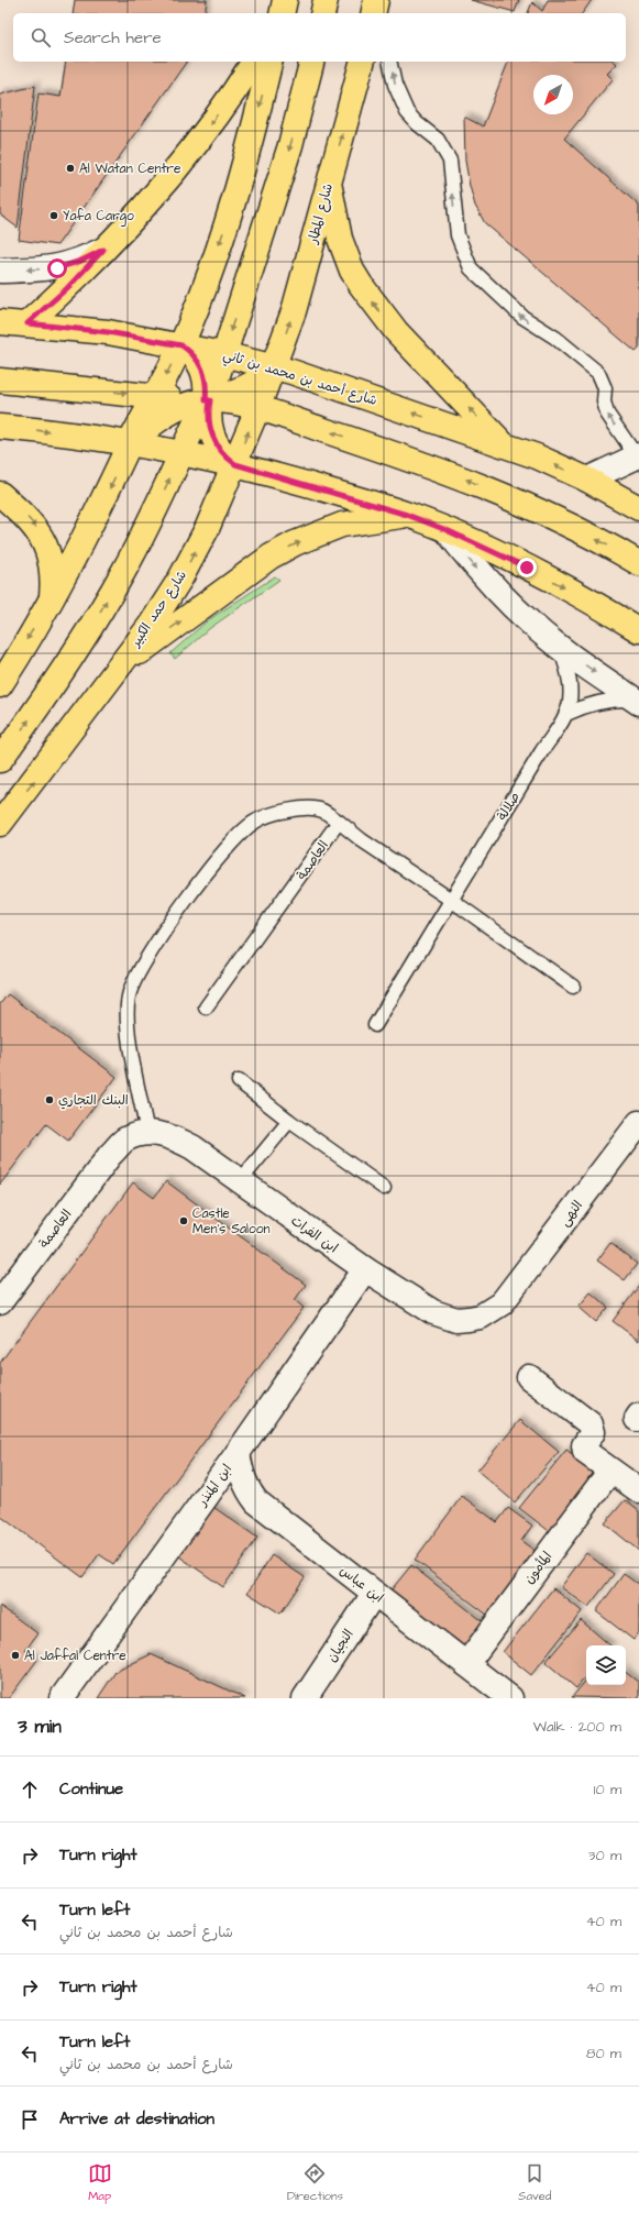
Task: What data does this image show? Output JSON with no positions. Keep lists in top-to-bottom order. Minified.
{"streets":{"main road":["شارع المطار","شارع أحمد بن محمد بن ثاني","شارع حمد الكبير"],"street":["العاصمة","النهى","ابن الفرات","ابن المنذر","المأمون","ابن عباس","النجيان"],"lane":["صلالة"]},"crossings":[["شارع المطار","شارع أحمد بن محمد بن ثاني"],["شارع المطار","شارع حمد الكبير"],["شارع أحمد بن محمد بن ثاني","شارع حمد الكبير"],["العاصمة","ابن الفرات"],["النهى","ابن الفرات"],["ابن الفرات","ابن المنذر"],["ابن المنذر","ابن عباس"],["المأمون","ابن عباس"],["ابن عباس","النجيان"]],"places":["Al Watan Centre","Yafa Cargo","البنك التجاري","Castle Men's Saloon","Al Jaffal Centre"],"north":"bottom left","page":{"search":"Search here","heading":["3 min","Walk · 200 m"],"list":[["Continue","10 m"],["Turn right","30 m"],["Turn left","شارع أحمد بن محمد بن ثاني","40 m"],["Turn right","40 m"],["Turn left","شارع أحمد بن محمد بن ثاني","80 m"],"Arrive at destination"],"nav":["Map","Directions","Saved"]}}
